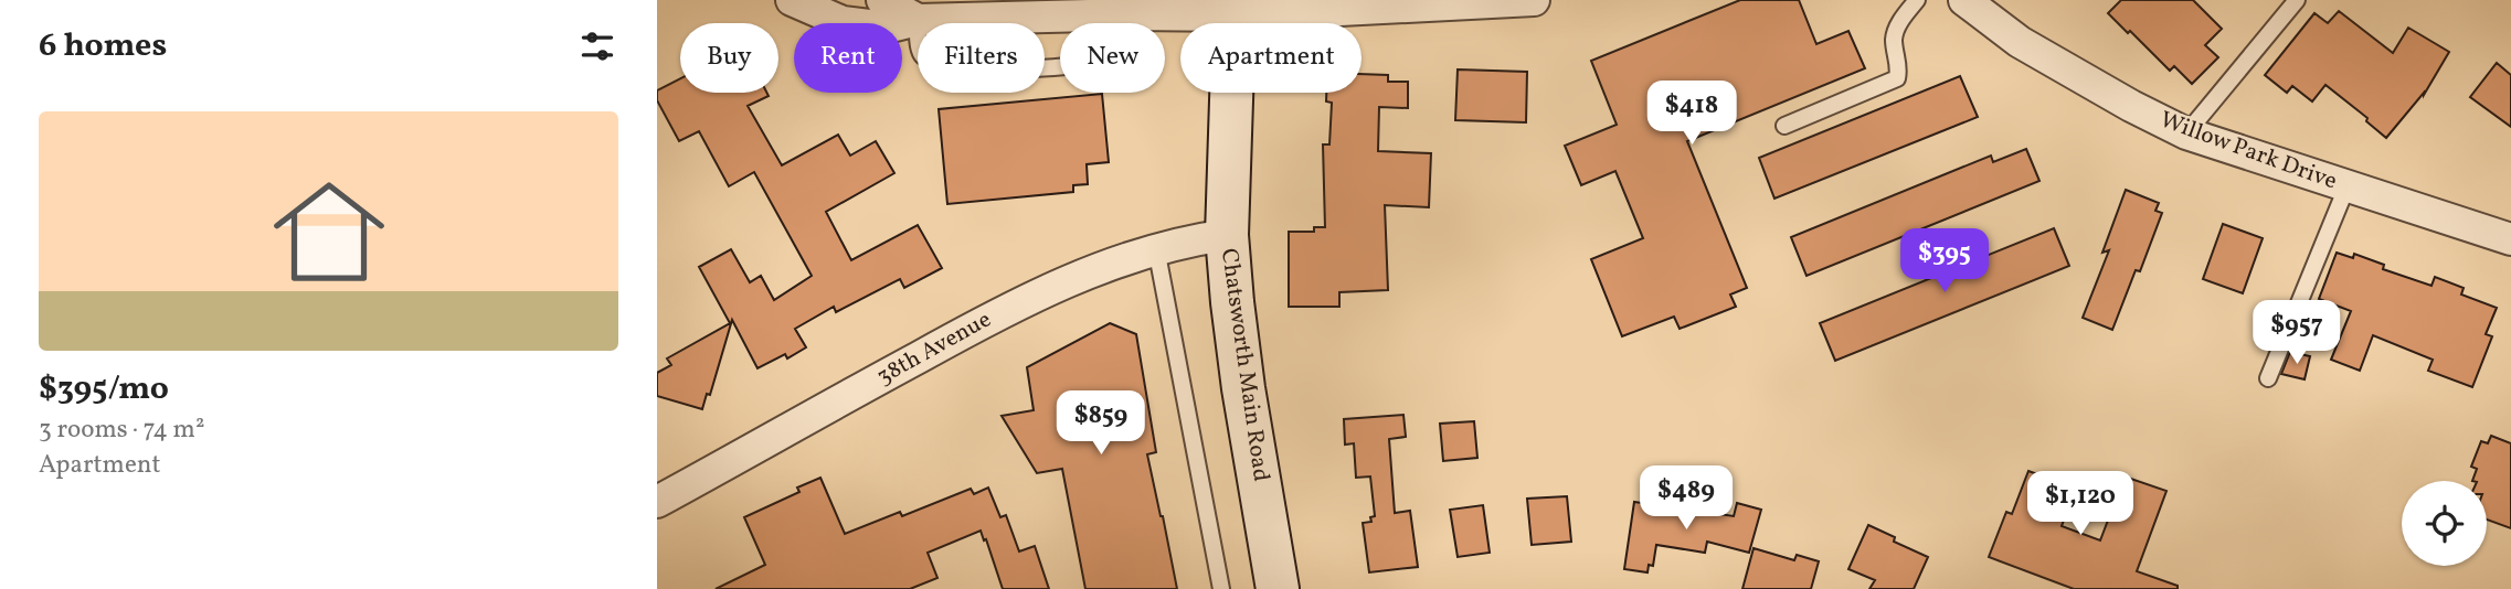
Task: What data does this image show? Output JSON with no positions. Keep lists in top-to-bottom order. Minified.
{"streets":{"street":["Willow Park Drive","38th Avenue","Chatsworth Main Road"]},"crossings":[["38th Avenue","Chatsworth Main Road"]],"page":{"heading":"6 homes","chip":["Buy","Rent","Filters","New","Apartment"],"price":["$418","$395","$957","$859","$489","$1,120"],"list":[{"name":"$395/mo","note":"3 rooms · 74 m² · Apartment"}]}}
